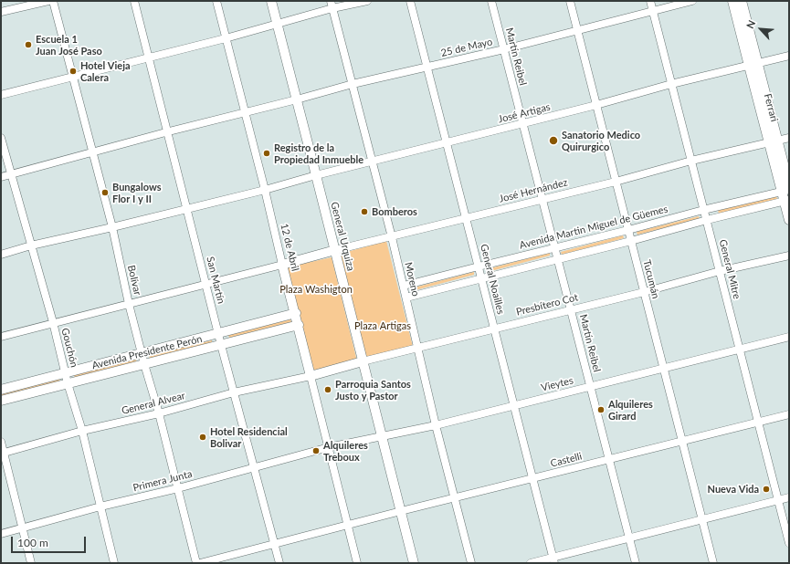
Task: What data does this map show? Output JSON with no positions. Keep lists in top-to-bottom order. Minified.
{"streets":{"main road":["Ferrari","José Hernández","General Urquiza","12 de Abril","Presbítero Cot","Avenida Presidente Perón"],"street":["25 de Mayo","Martín Reibel","José Artigas","Avenida Martin Miguel de Güemes","General Mitre","Moreno","General Noailles","Tucumán","Bolívar","San Martín","Gouchón","Vieytes","General Alvear","Castelli","Primera Junta"]},"crossings":[["25 de Mayo","Martín Reibel"],["25 de Mayo","General Urquiza"],["25 de Mayo","12 de Abril"],["25 de Mayo","General Mitre"],["25 de Mayo","Moreno"],["25 de Mayo","General Noailles"],["25 de Mayo","Tucumán"],["25 de Mayo","Bolívar"],["25 de Mayo","San Martín"],["25 de Mayo","Gouchón"],["Martín Reibel","José Artigas"],["Martín Reibel","José Hernández"],["Martín Reibel","Avenida Martin Miguel de Güemes"],["Martín Reibel","Presbítero Cot"],["Martín Reibel","Vieytes"],["Martín Reibel","Castelli"],["Ferrari","José Artigas"],["Ferrari","José Hernández"],["Ferrari","Avenida Martin Miguel de Güemes"],["José Artigas","General Urquiza"],["José Artigas","12 de Abril"],["José Artigas","General Mitre"],["José Artigas","Moreno"],["José Artigas","General Noailles"],["José Artigas","Tucumán"],["José Artigas","Bolívar"],["José Artigas","San Martín"],["José Artigas","Gouchón"],["José Hernández","General Urquiza"],["José Hernández","12 de Abril"],["José Hernández","General Mitre"],["José Hernández","Moreno"],["José Hernández","General Noailles"],["José Hernández","Tucumán"],["Avenida Martin Miguel de Güemes","General Mitre"],["Avenida Martin Miguel de Güemes","Moreno"],["Avenida Martin Miguel de Güemes","General Noailles"],["Avenida Martin Miguel de Güemes","Tucumán"],["General Urquiza","Presbítero Cot"],["General Urquiza","Vieytes"],["General Urquiza","Castelli"],["12 de Abril","Presbítero Cot"],["12 de Abril","Avenida Presidente Perón"],["12 de Abril","Vieytes"],["12 de Abril","General Alvear"],["12 de Abril","Castelli"],["12 de Abril","Primera Junta"],["General Mitre","Presbítero Cot"],["General Mitre","Vieytes"],["General Mitre","Castelli"],["Moreno","Presbítero Cot"],["Moreno","Vieytes"],["Moreno","Castelli"],["General Noailles","Presbítero Cot"],["General Noailles","Vieytes"],["General Noailles","Castelli"],["Tucumán","Presbítero Cot"],["Tucumán","Vieytes"],["Tucumán","Castelli"],["Bolívar","Avenida Presidente Perón"],["Bolívar","General Alvear"],["Bolívar","Primera Junta"],["San Martín","Avenida Presidente Perón"],["San Martín","General Alvear"],["San Martín","Castelli"],["San Martín","Primera Junta"],["Presbítero Cot","General Alvear"],["Gouchón","Avenida Presidente Perón"],["Gouchón","General Alvear"],["Gouchón","Primera Junta"],["Vieytes","Primera Junta"]],"parks":["Plaza Washigton","Plaza Artigas"],"places":["Escuela 1 Juan José Paso","Hotel Vieja Calera","Sanatorio Medico Quirurgico","Registro de la Propiedad Inmueble","Bungalows Flor I y II","Bomberos","Parroquia Santos Justo y Pastor","Alquileres Girard","Hotel Residencial Bolivar","Alquileres Treboux","Nueva Vida"],"scale_bar":"100 m","north":"top left"}
